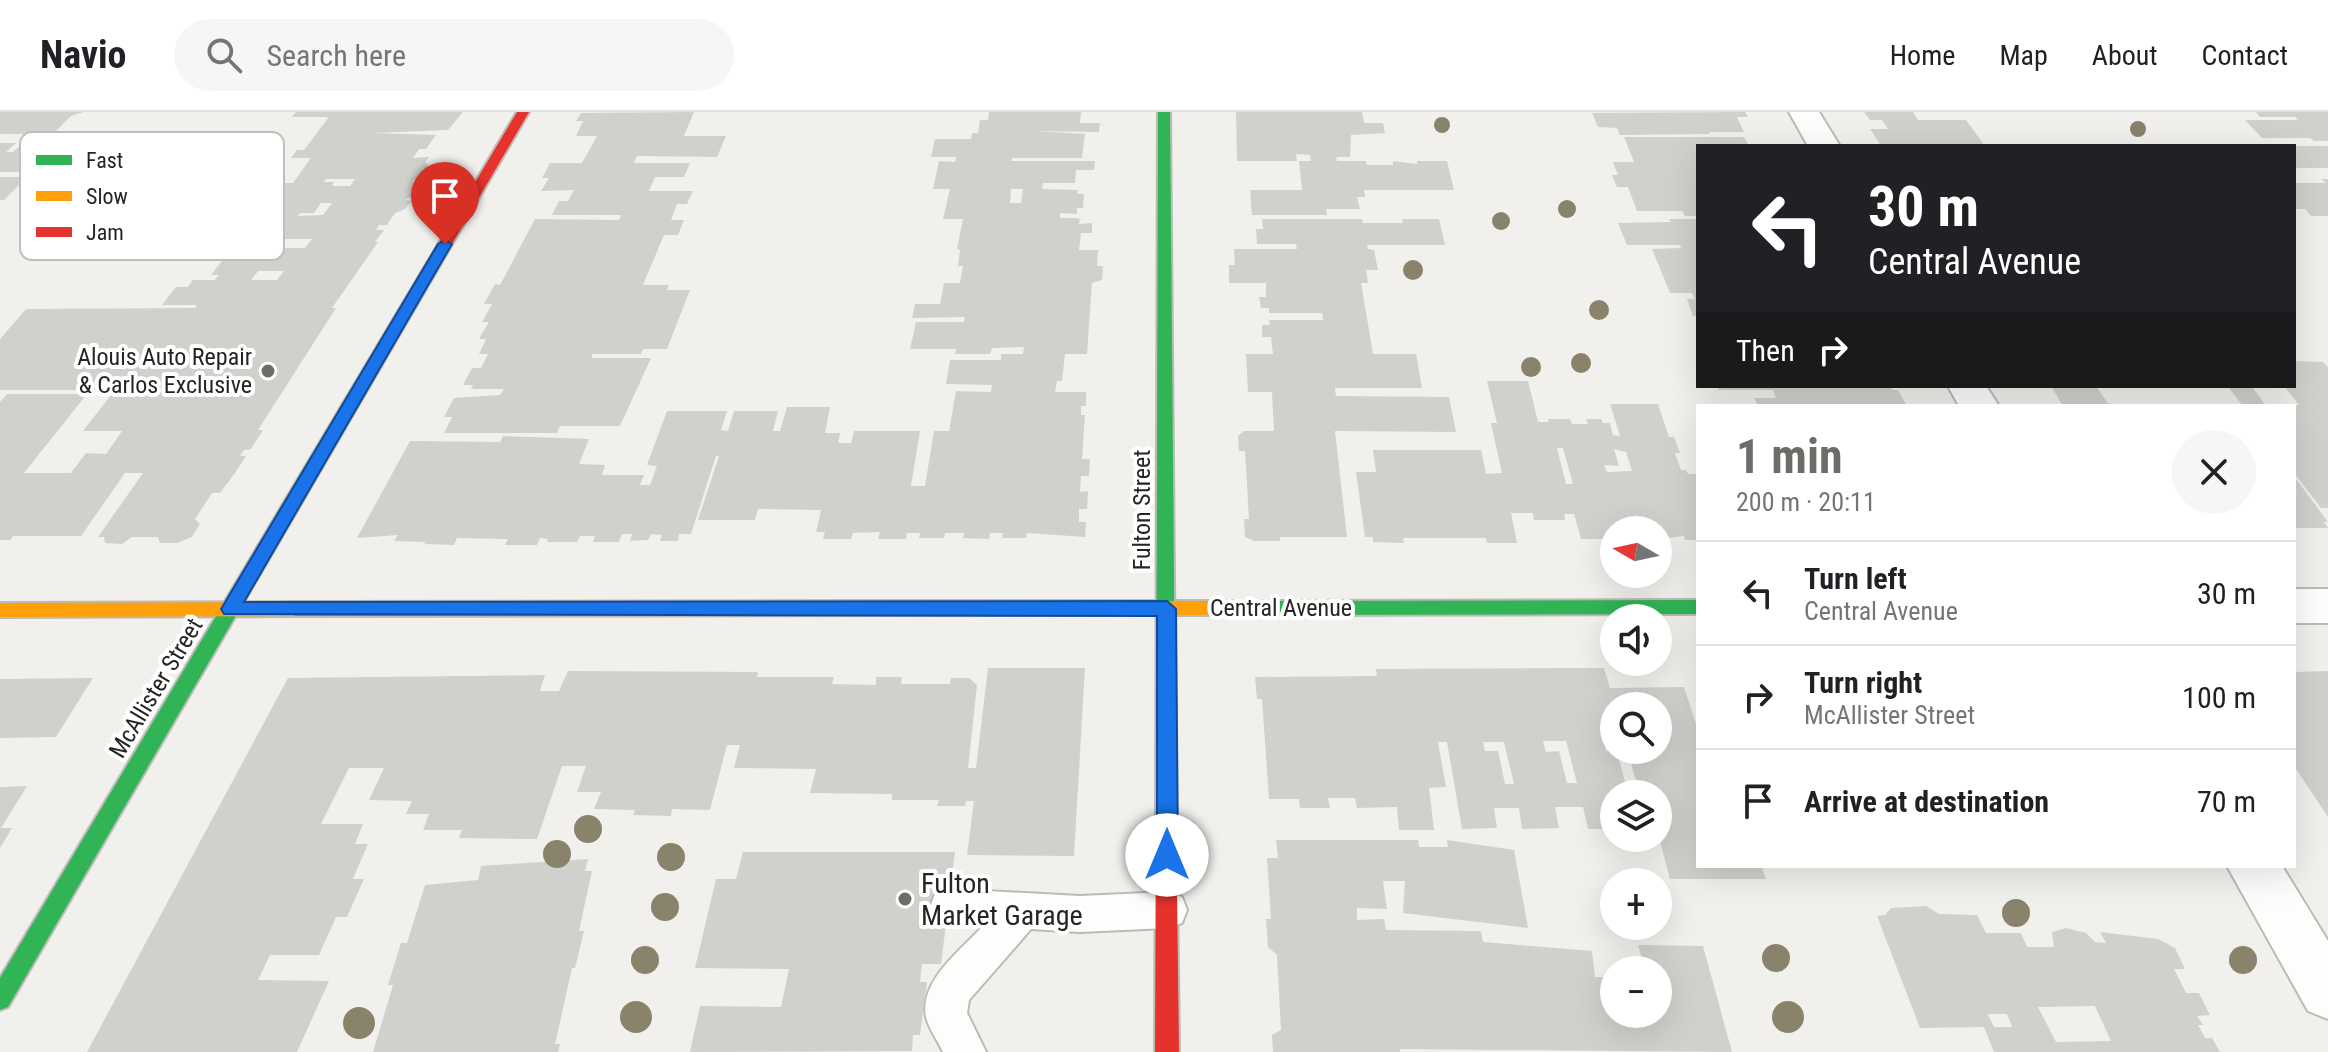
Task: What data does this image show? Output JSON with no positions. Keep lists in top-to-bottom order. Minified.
{"streets":{"street":["Fulton Street","Central Avenue","McAllister Street"]},"crossings":[["Fulton Street","Central Avenue"],["Central Avenue","McAllister Street"]],"places":["Alouis Auto Repair & Carlos Exclusive","Fulton Market Garage"],"legend":["Fast","Slow","Jam"],"north":"left","page":{"header":"Navio","search":"Search here","nav":["Home","Map","About","Contact"],"turn":["30 m","Central Avenue"],"then":"Then","heading":["1 min","200 m · 20:11"],"map_buttons":["+","−"],"list":[{"name":"Turn left","note":"Central Avenue","value":"30 m"},{"name":"Turn right","note":"McAllister Street","value":"100 m"},{"name":"Arrive at destination","value":"70 m"}]}}
